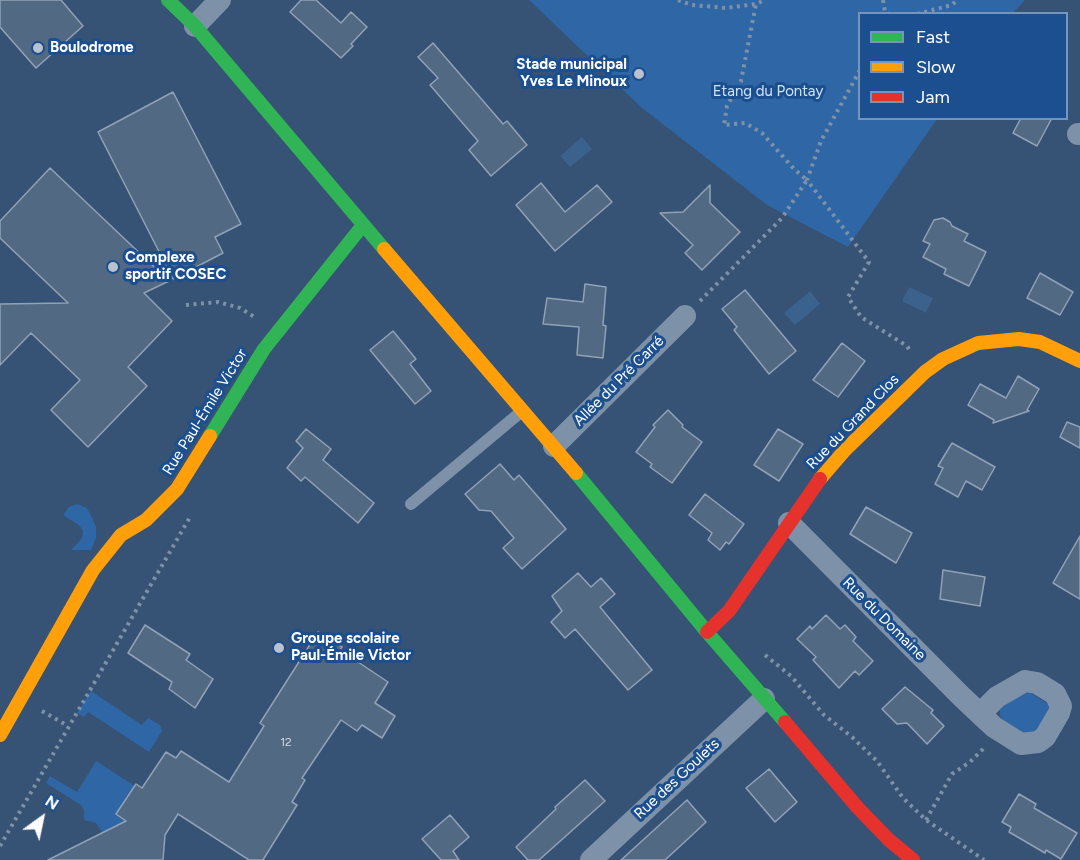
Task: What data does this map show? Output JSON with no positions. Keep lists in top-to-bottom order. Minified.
{"streets":{"street":["Allée du Pré Carré","Rue Paul-Émile Victor","Rue du Grand Clos","Rue du Domaine","Rue des Goulets"]},"crossings":[["Rue du Grand Clos","Rue du Domaine"]],"parks":["Etang du Pontay"],"places":["Boulodrome","Stade municipal Yves Le Minoux","Complexe sportif COSEC","Groupe scolaire Paul-Émile Victor"],"house_numbers":["12"],"legend":["Fast","Slow","Jam"],"north":"top right"}
